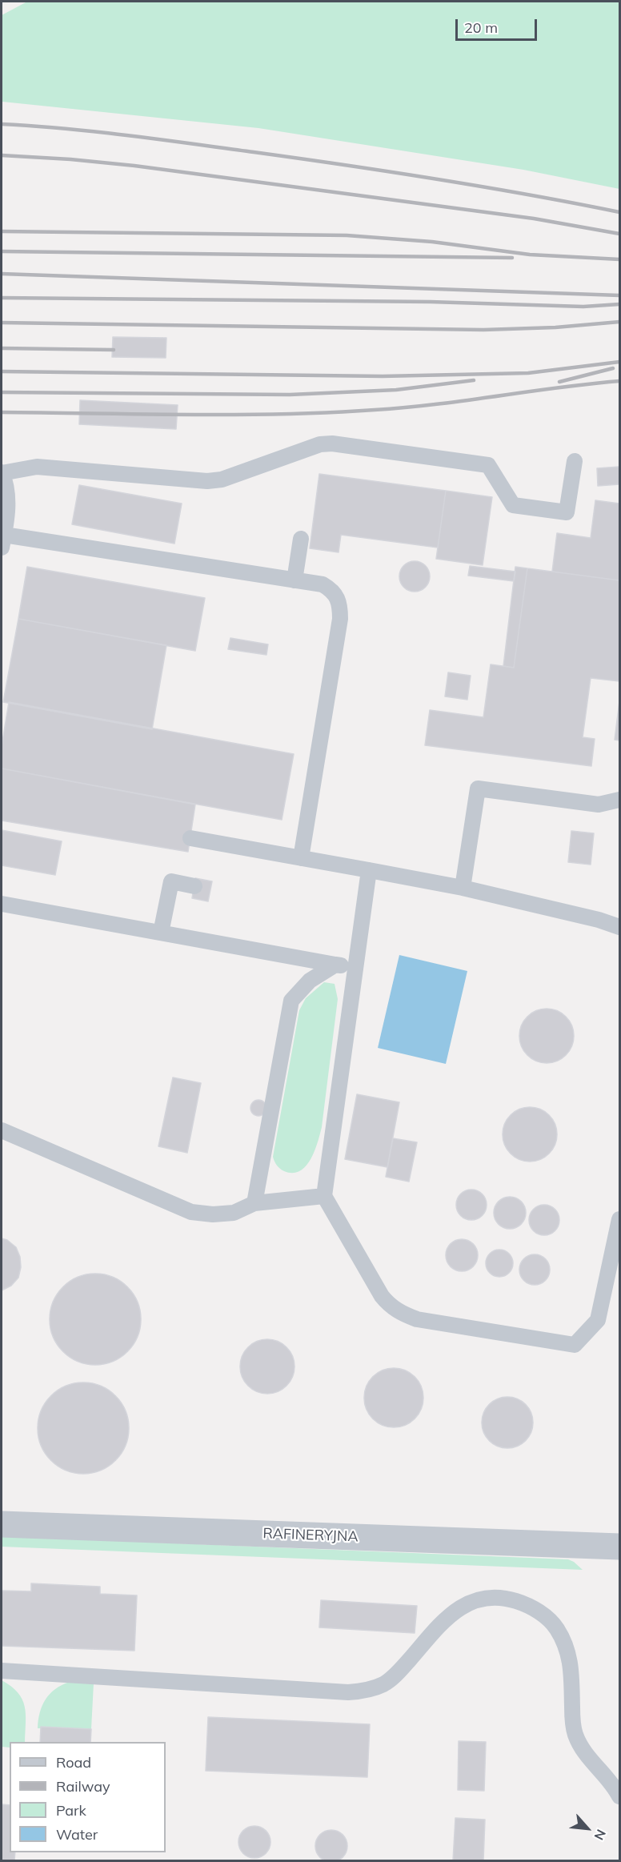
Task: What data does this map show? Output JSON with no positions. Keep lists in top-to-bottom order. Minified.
{"streets":{"street":["RAFINERYJNA"]},"legend":["Road","Railway","Park","Water"],"scale_bar":"20 m","north":"bottom right"}
